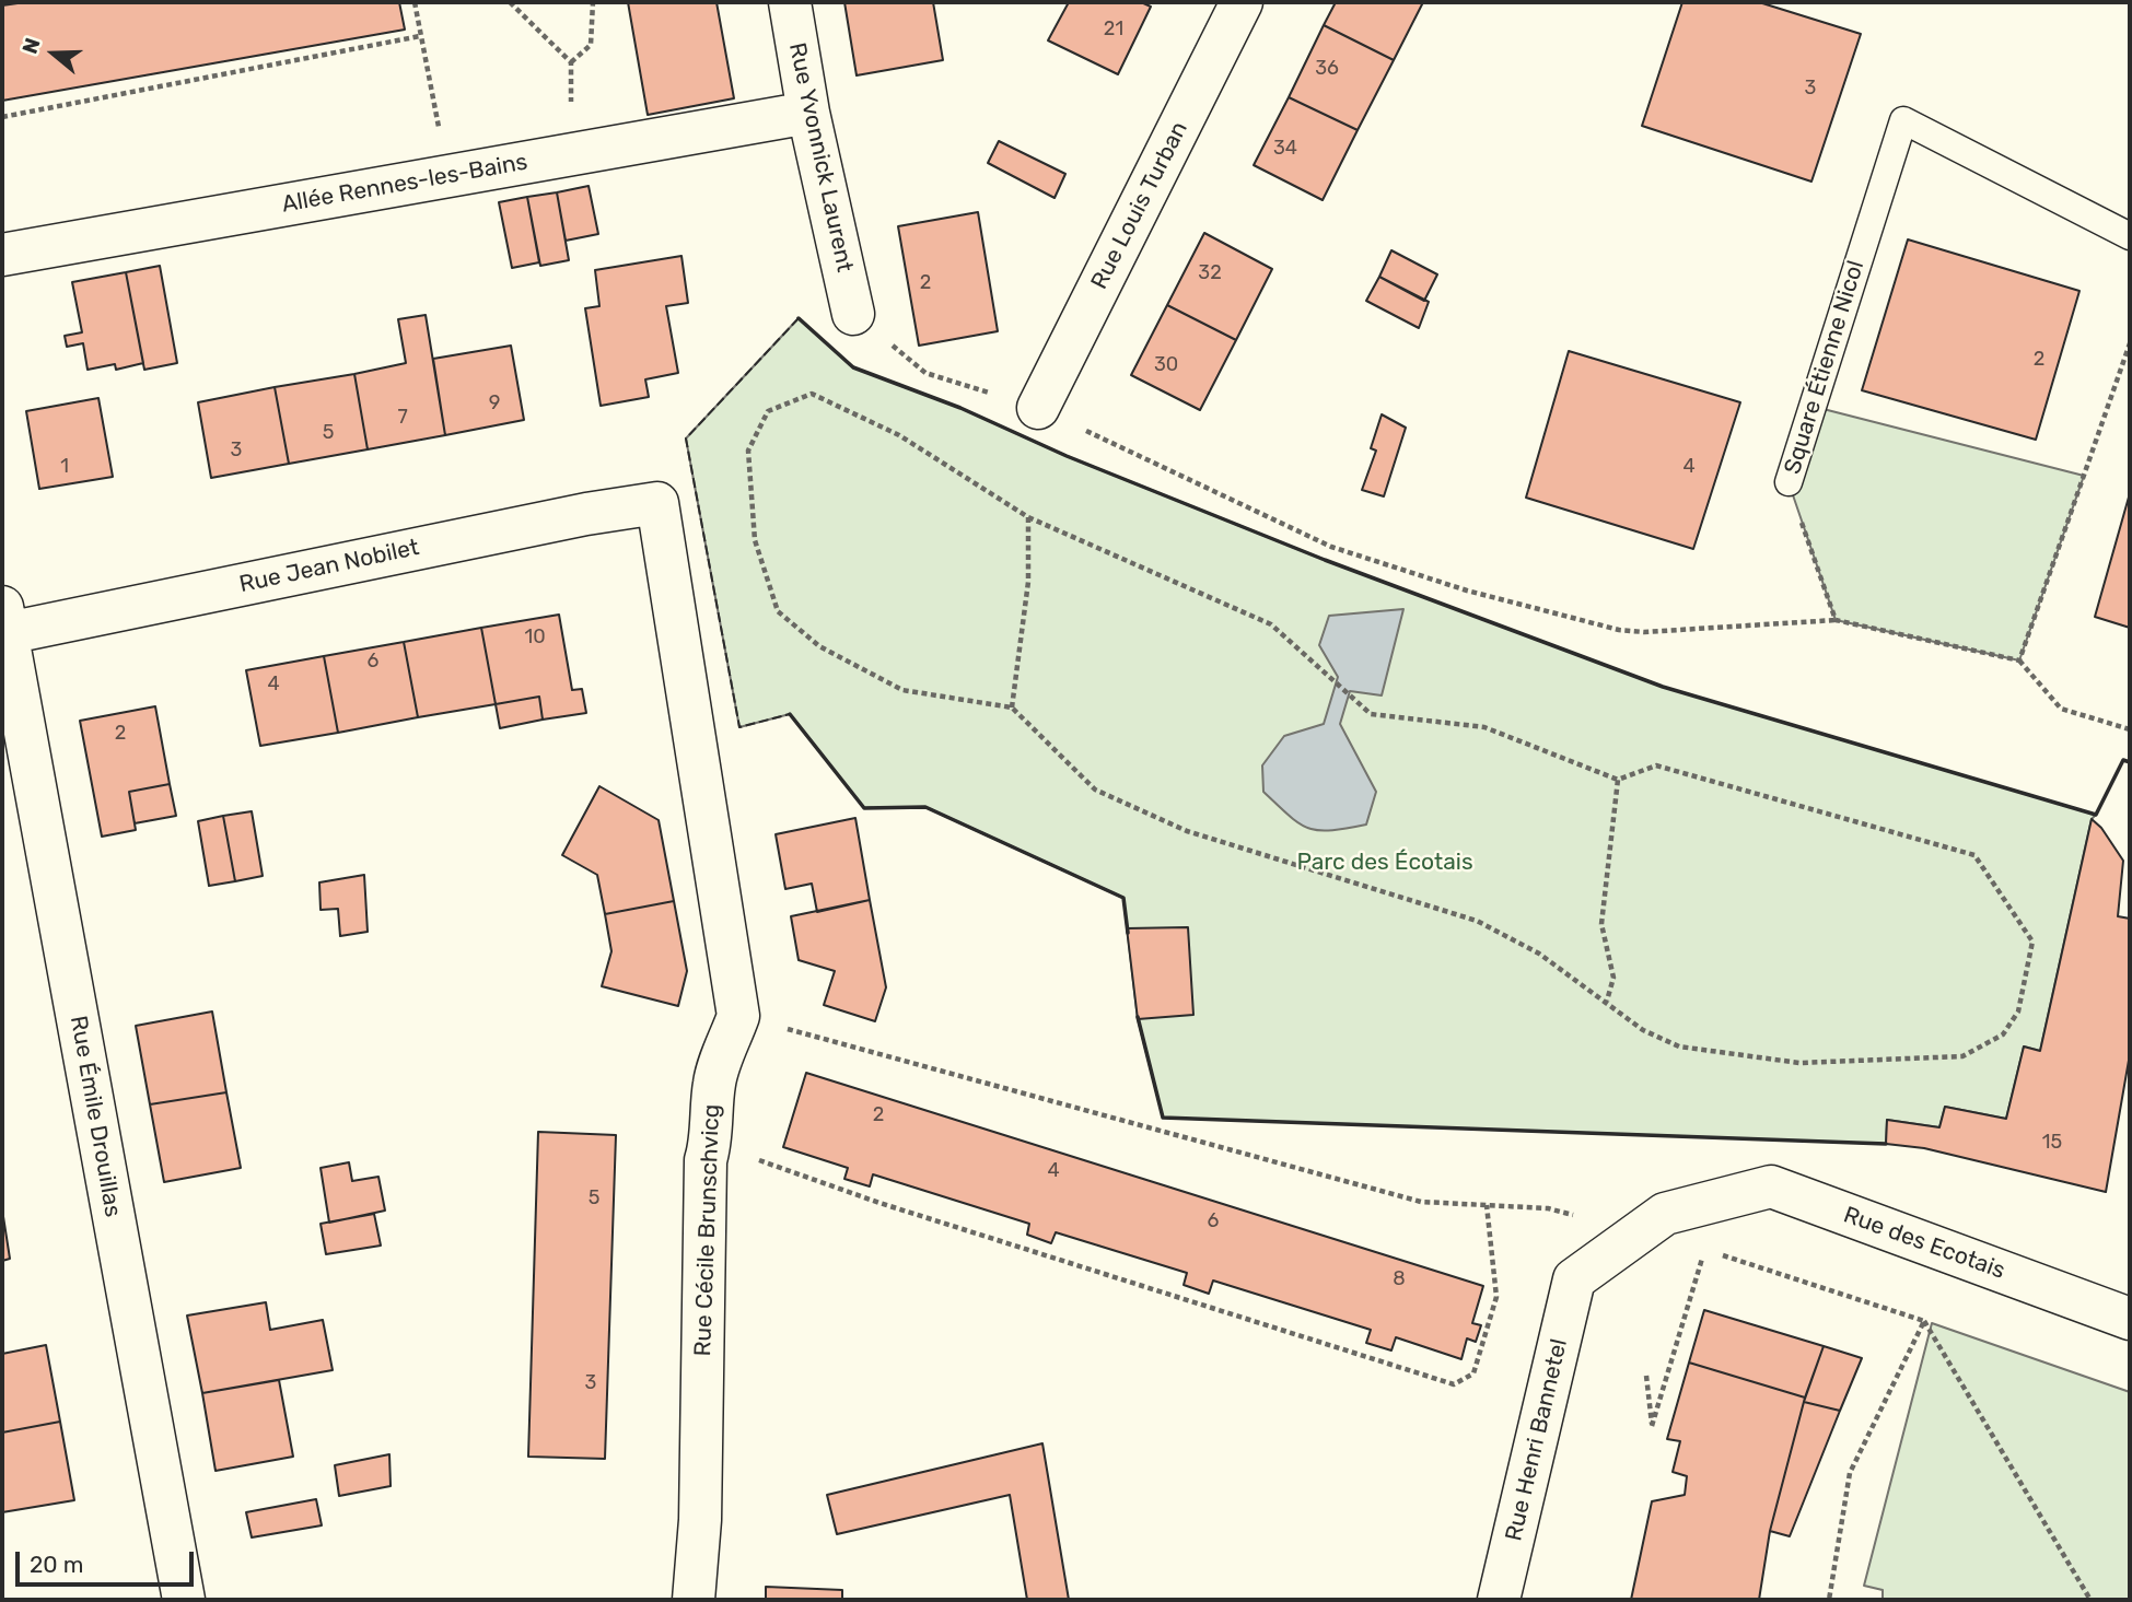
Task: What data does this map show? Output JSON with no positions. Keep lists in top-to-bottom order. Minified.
{"streets":{"street":["Rue Yvonnick Laurent","Allée Rennes-les-Bains","Rue Louis Turban","Rue Jean Nobilet","Rue Émile Drouillas","Rue Cécile Brunschvicg","Rue des Ecotais","Rue Henri Bannetel"],"lane":["Square Étienne Nicol"]},"crossings":[["Rue Yvonnick Laurent","Allée Rennes-les-Bains"],["Rue Jean Nobilet","Rue Émile Drouillas"],["Rue Jean Nobilet","Rue Cécile Brunschvicg"],["Rue des Ecotais","Rue Henri Bannetel"]],"parks":["Parc des Écotais"],"house_numbers":["21","36","3","34","32","2","2","30","9","7","5","3","1","4","10","6","4","2","2","15","4","5","6","8","3"],"scale_bar":"20 m","north":"left"}
